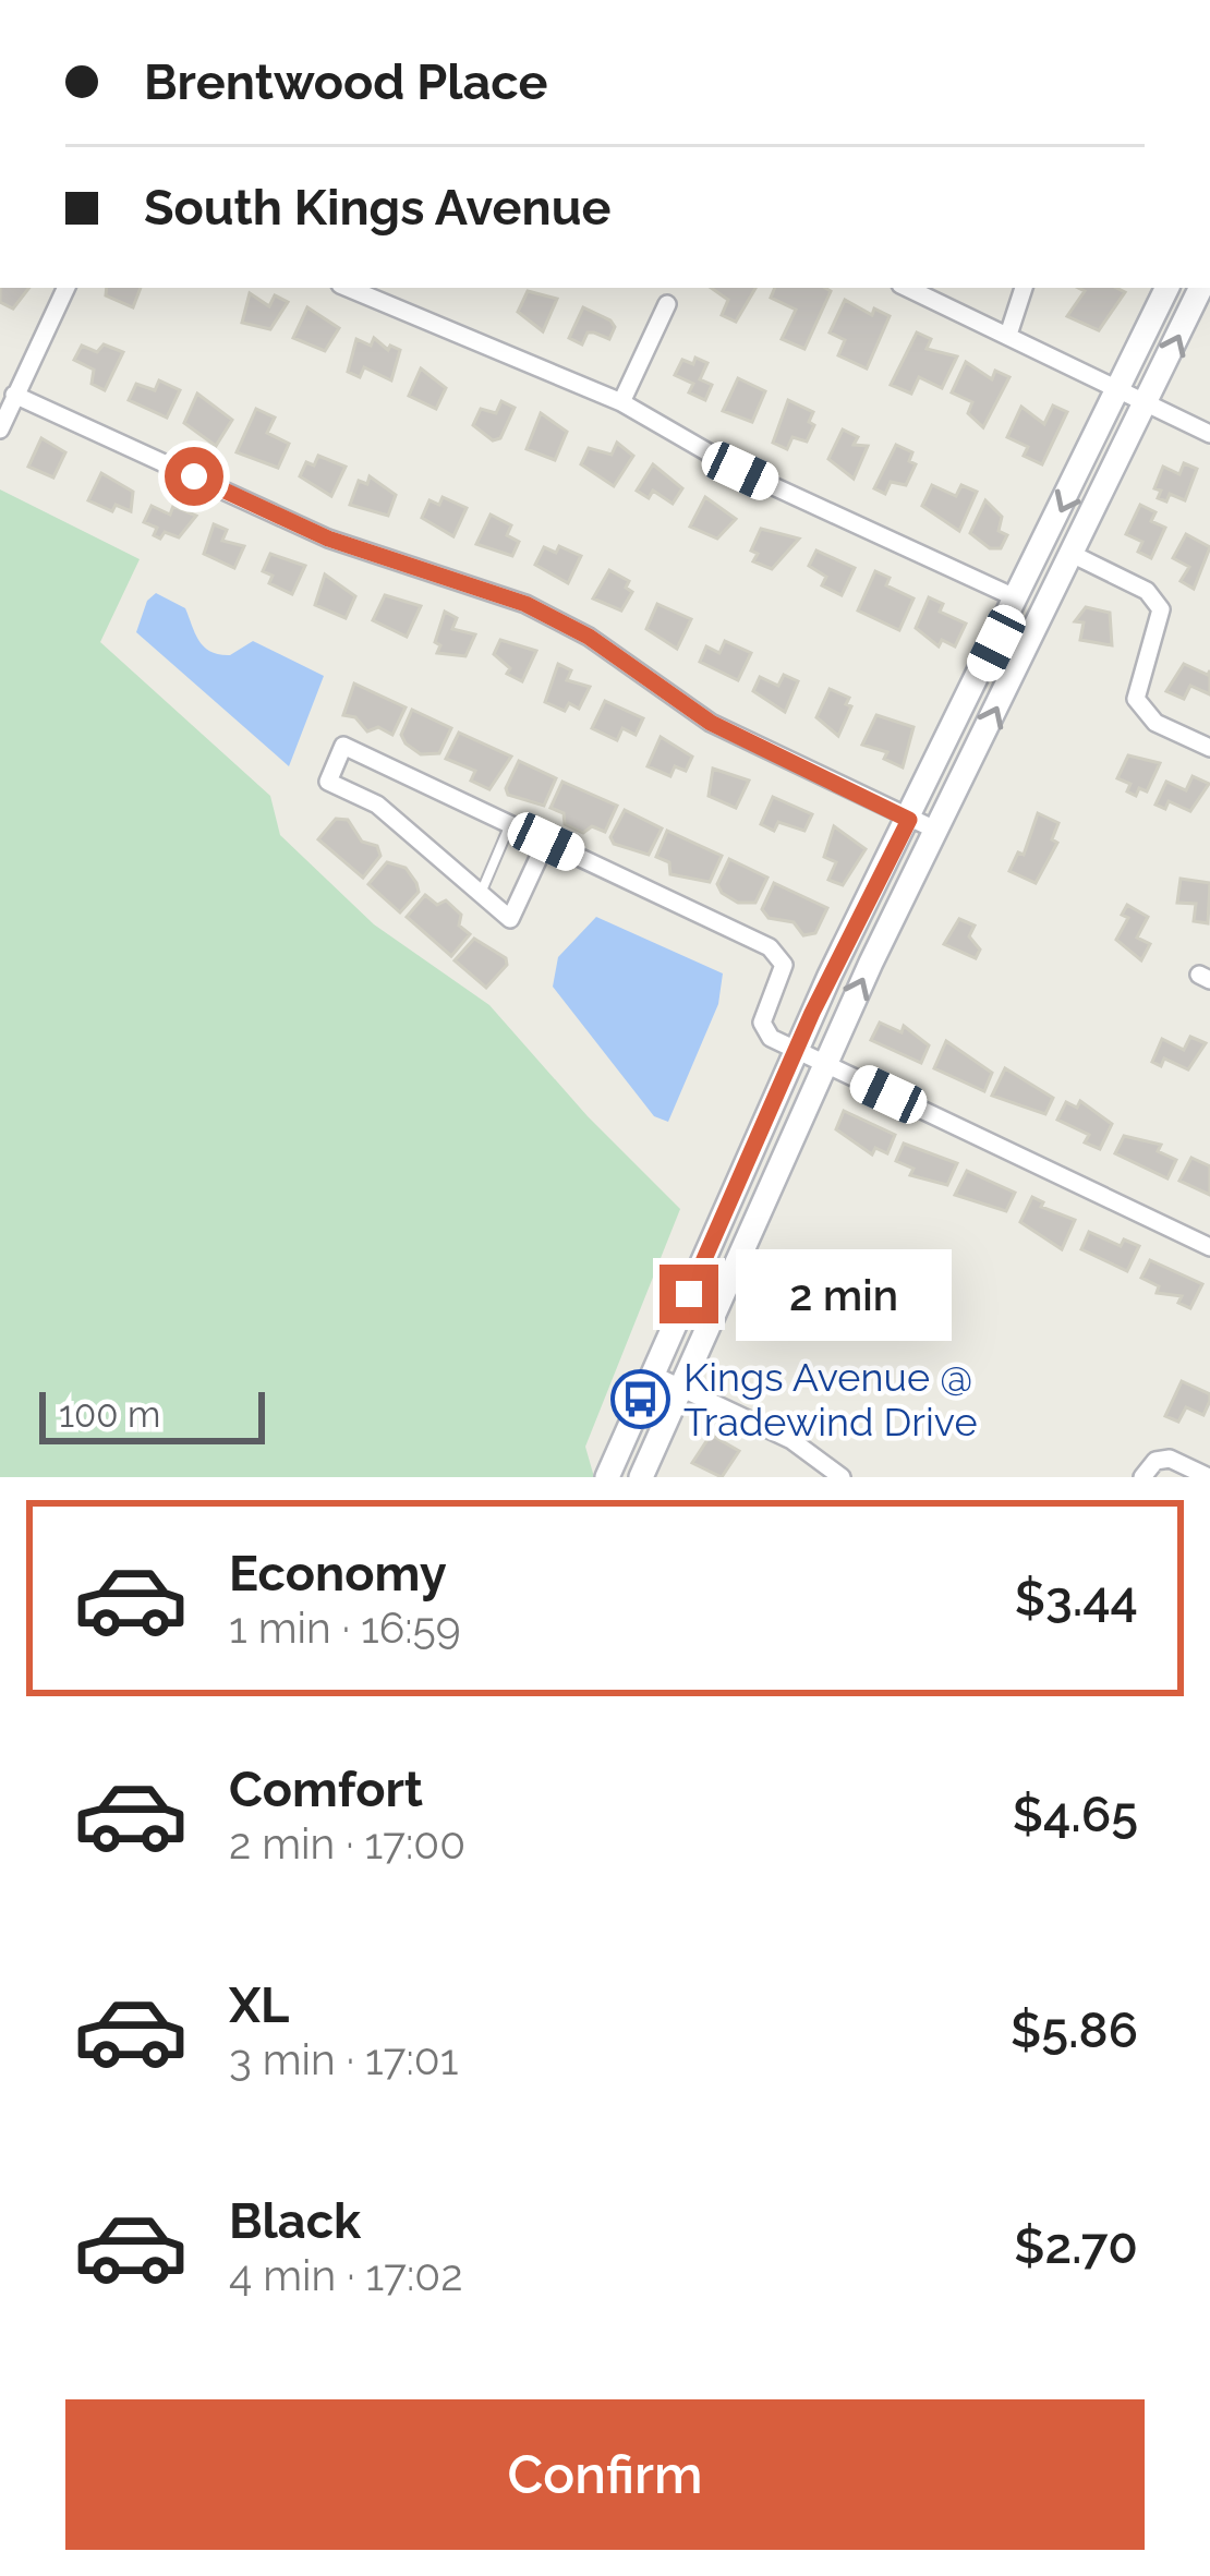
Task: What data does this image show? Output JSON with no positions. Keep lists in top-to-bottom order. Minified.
{"places":{"bus stop":["Kings Avenue @ Tradewind Drive"]},"scale_bar":"100 m","page":{"banner":["Brentwood Place","South Kings Avenue"],"bubble":"2 min","scale":"100 m","list":[{"name":"Economy","note":"1 min · 16:59","value":"$3.44"},{"name":"Comfort","note":"2 min · 17:00","value":"$4.65"},{"name":"XL","note":"3 min · 17:01","value":"$5.86"},{"name":"Black","note":"4 min · 17:02","value":"$2.70"}],"buttons":"Confirm"}}
